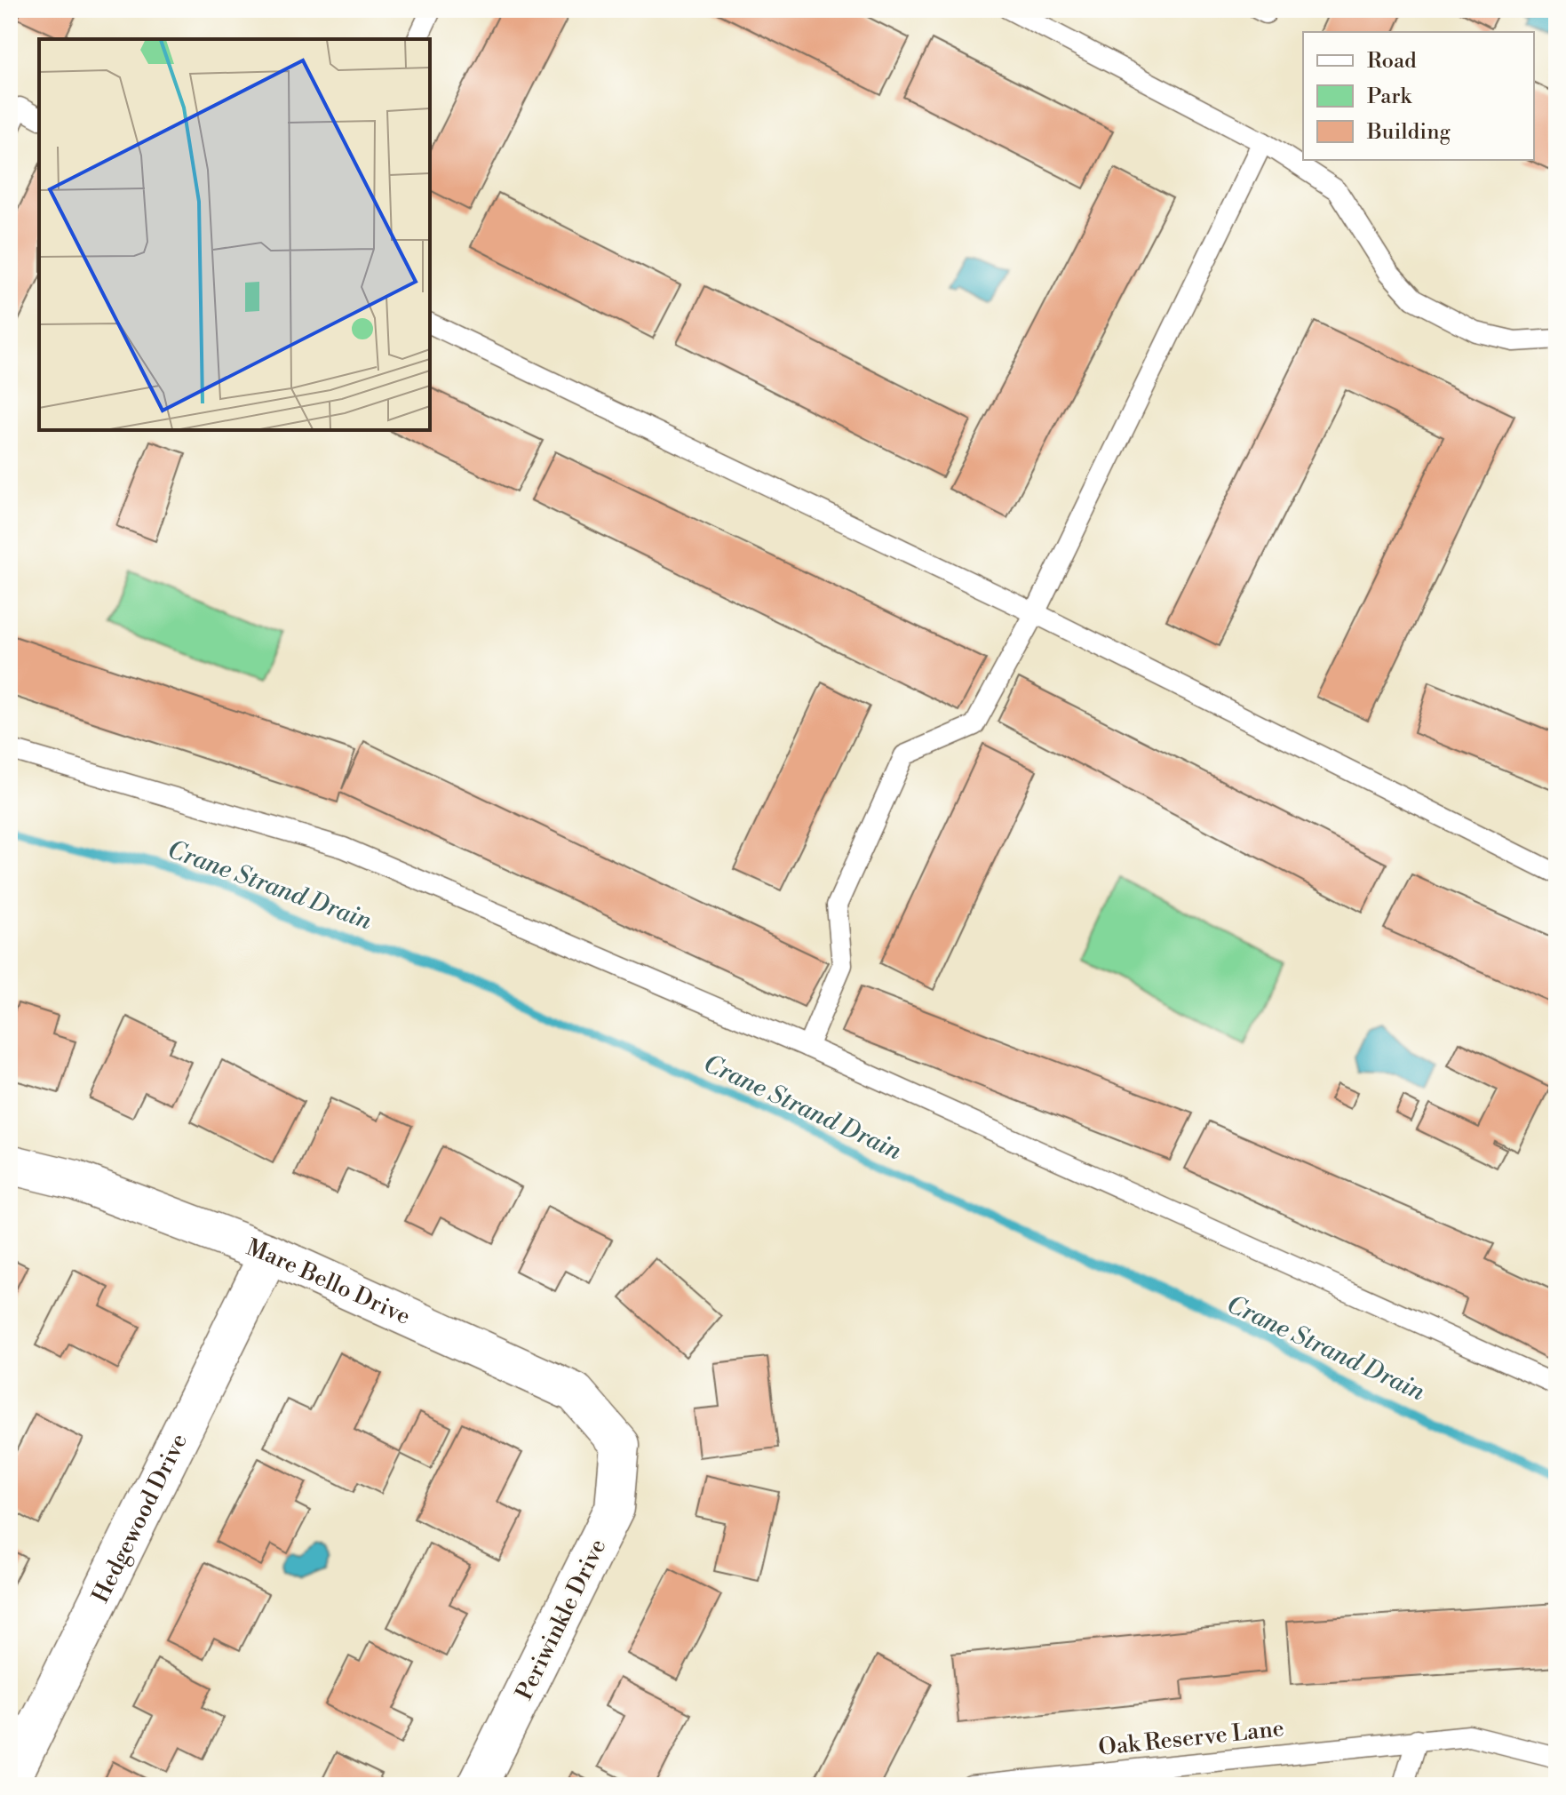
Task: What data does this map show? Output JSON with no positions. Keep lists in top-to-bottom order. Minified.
{"streets":{"street":["Mare Bello Drive","Hedgewood Drive","Periwinkle Drive"],"lane":["Oak Reserve Lane"]},"crossings":[["Mare Bello Drive","Hedgewood Drive"],["Mare Bello Drive","Periwinkle Drive"]],"water":["Crane Strand Drain"],"legend":["Road","Park","Building"]}
